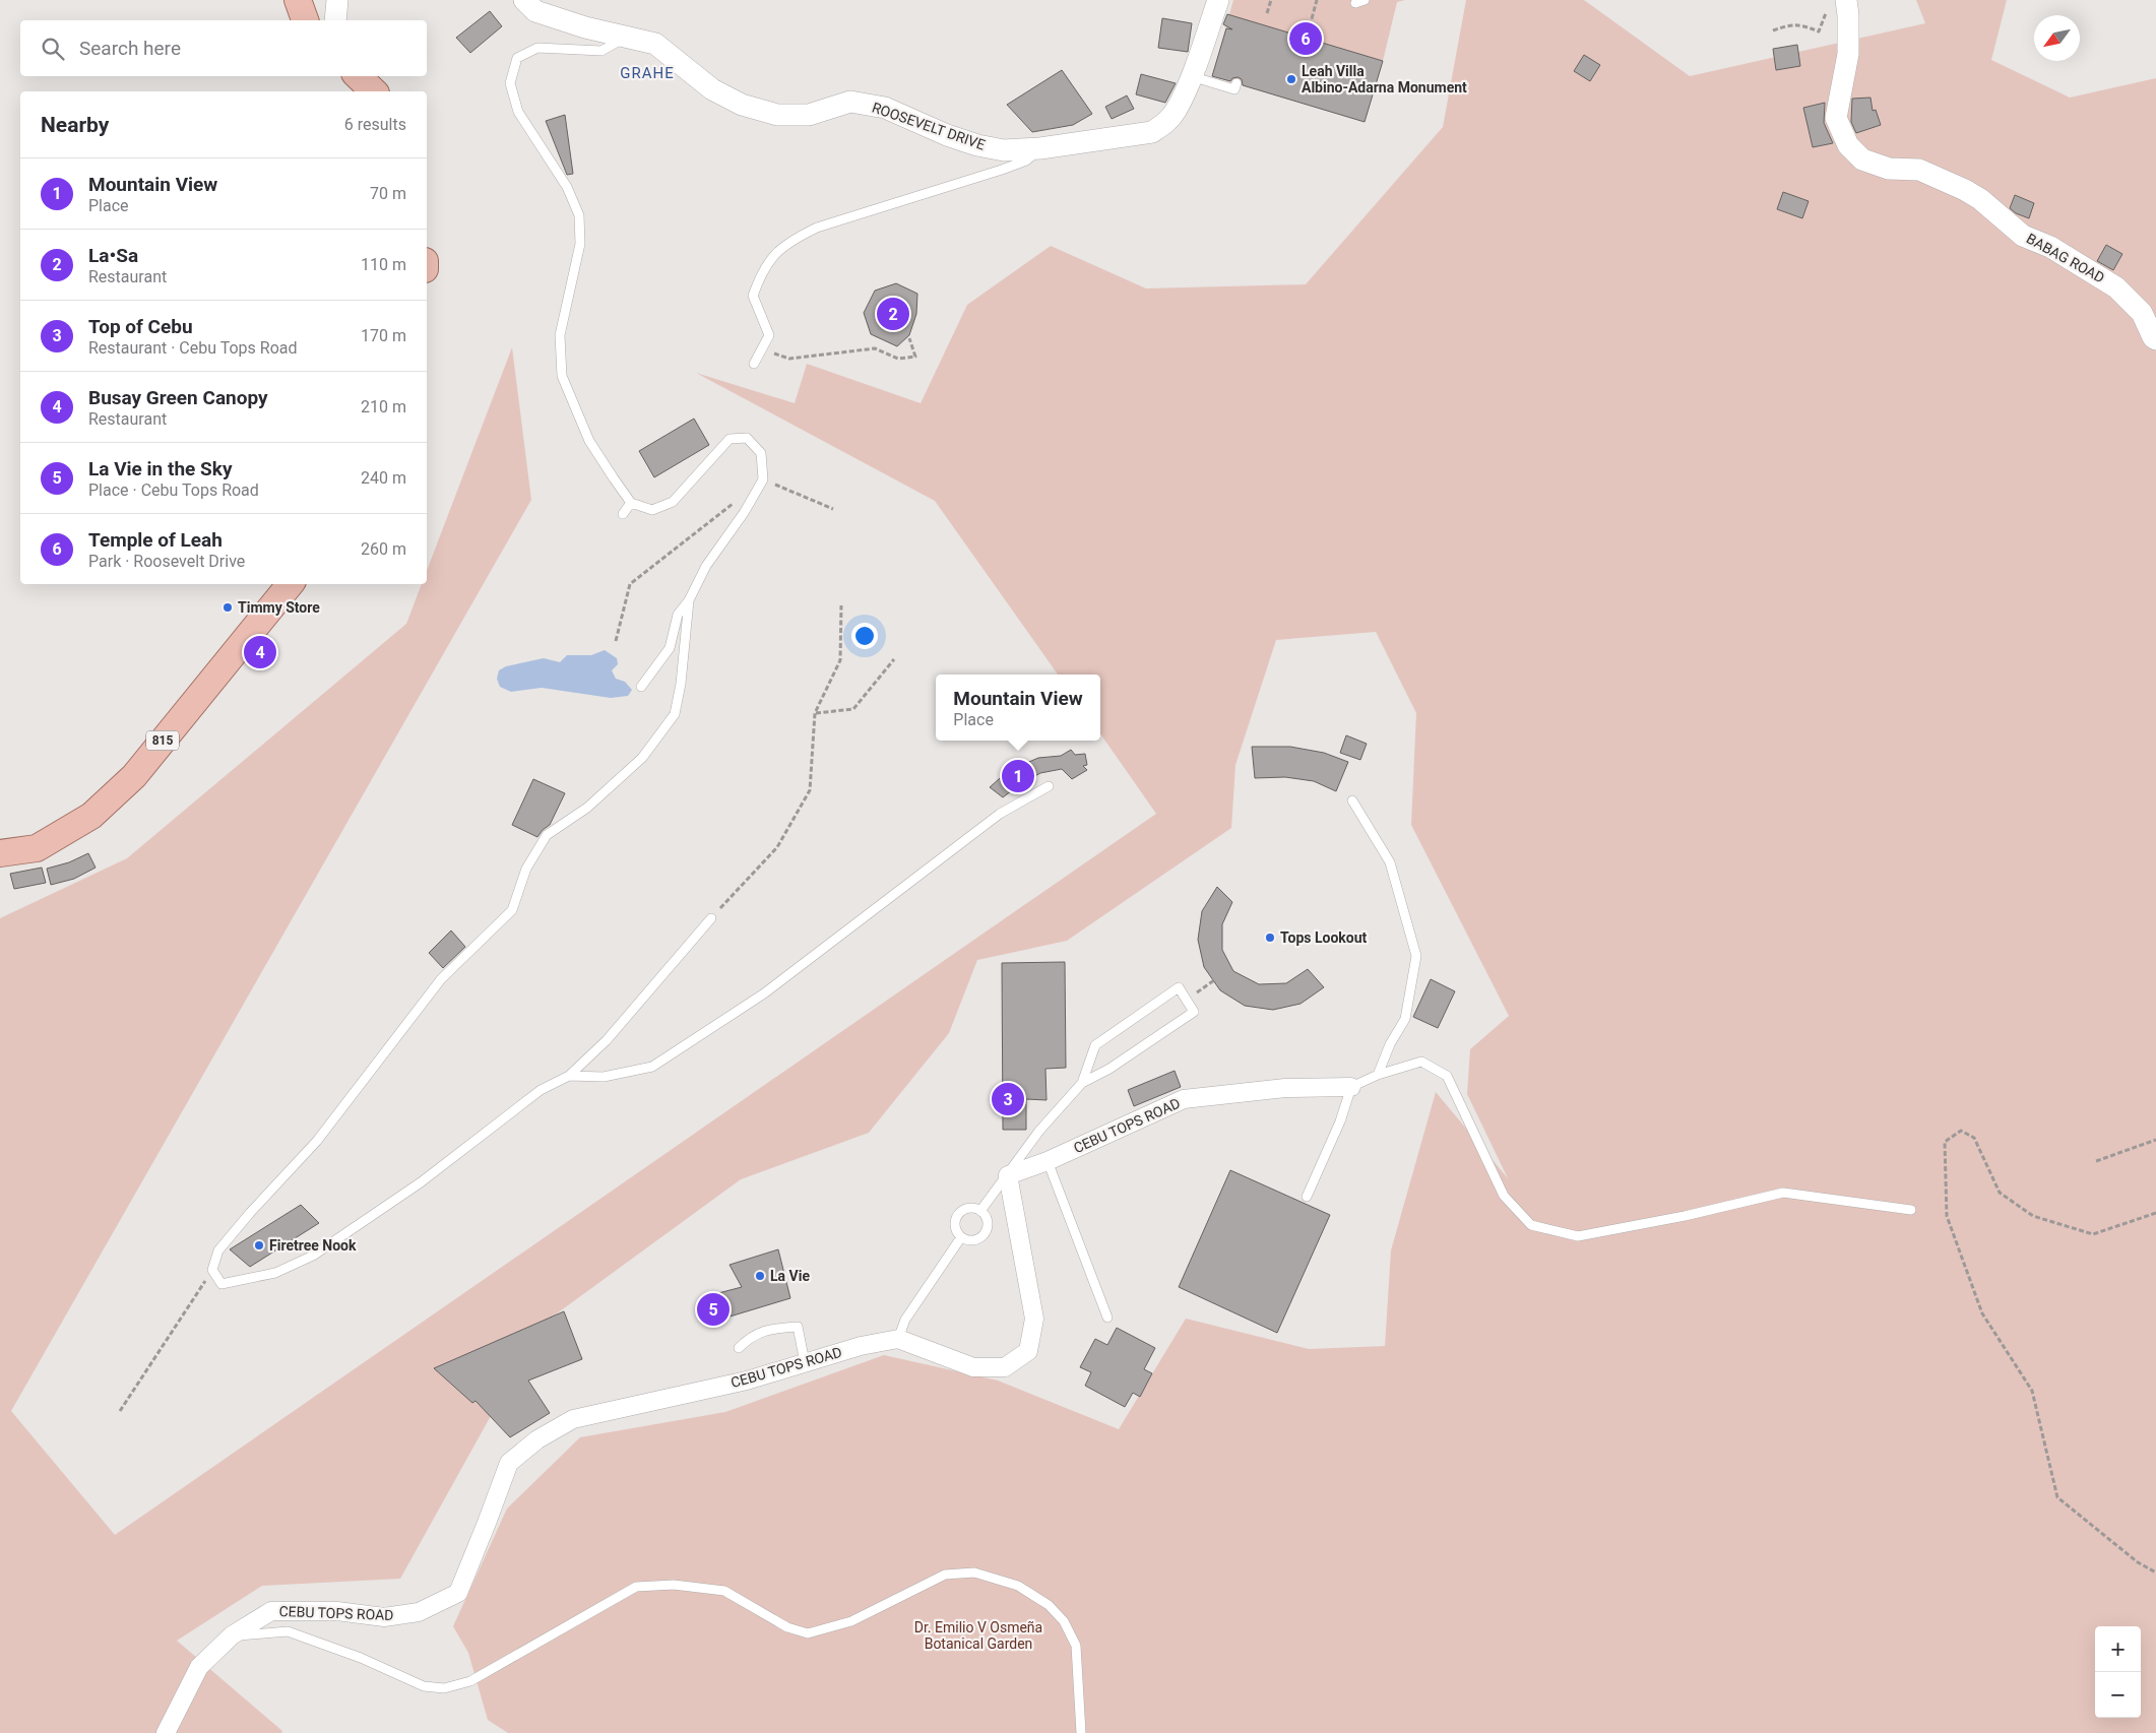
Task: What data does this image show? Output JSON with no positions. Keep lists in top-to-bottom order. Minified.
{"streets":{"main road":["815"],"street":["ROOSEVELT DRIVE","BABAG ROAD","CEBU TOPS ROAD"]},"districts":["GRAHE"],"parks":["Dr. Emilio V Osmeña Botanical Garden"],"places":["Leah Villa Albino-Adarna Monument","Timmy Store","Tops Lookout","Firetree Nook","La Vie"],"north":"bottom left","page":{"pins":["6","2","4","1","3","5"],"search":"Search here","heading":["Nearby","6 results"],"list":[{"mark":"1","name":"Mountain View","note":"Place","value":"70 m"},{"mark":"2","name":"La•Sa","note":"Restaurant","value":"110 m"},{"mark":"3","name":"Top of Cebu","note":"Restaurant · Cebu Tops Road","value":"170 m"},{"mark":"4","name":"Busay Green Canopy","note":"Restaurant","value":"210 m"},{"mark":"5","name":"La Vie in the Sky","note":"Place · Cebu Tops Road","value":"240 m"},{"mark":"6","name":"Temple of Leah","note":"Park · Roosevelt Drive","value":"260 m"}],"popup":["Mountain View","Place"],"map_buttons":["+","−"]}}
